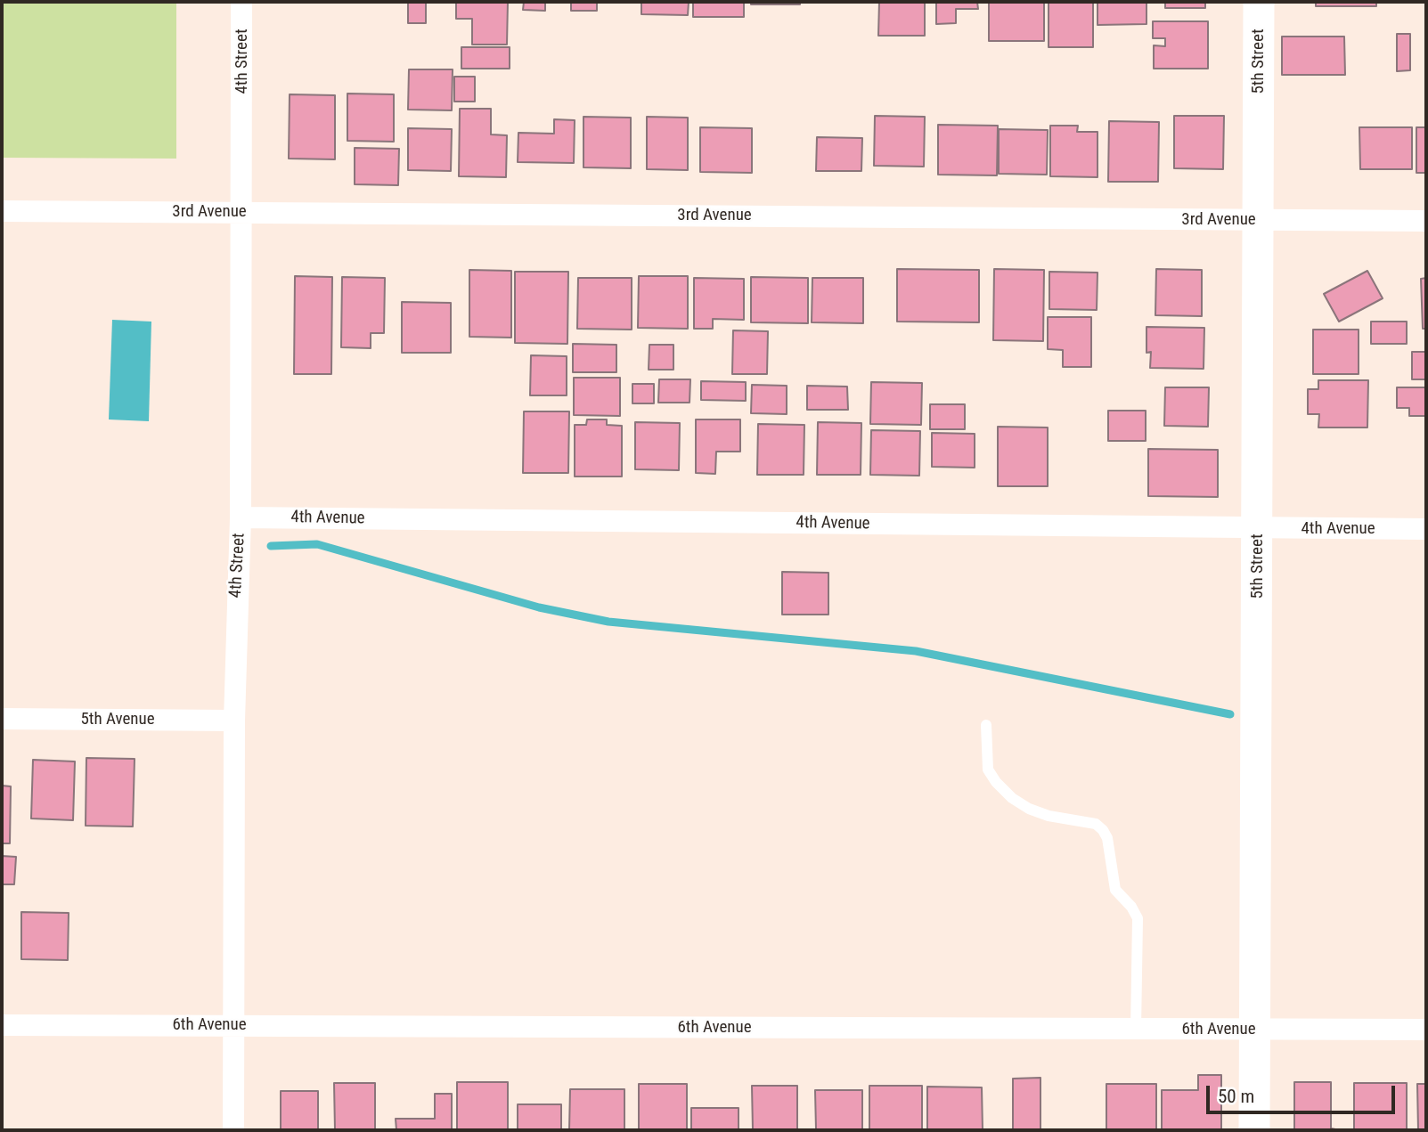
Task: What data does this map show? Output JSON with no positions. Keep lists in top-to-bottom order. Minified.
{"streets":{"street":["4th Street","5th Street","3rd Avenue","4th Avenue","5th Avenue","6th Avenue"]},"crossings":[["4th Street","3rd Avenue"],["4th Street","4th Avenue"],["4th Street","5th Avenue"],["4th Street","6th Avenue"],["5th Street","3rd Avenue"],["5th Street","4th Avenue"],["5th Street","6th Avenue"]],"scale_bar":"50 m"}
